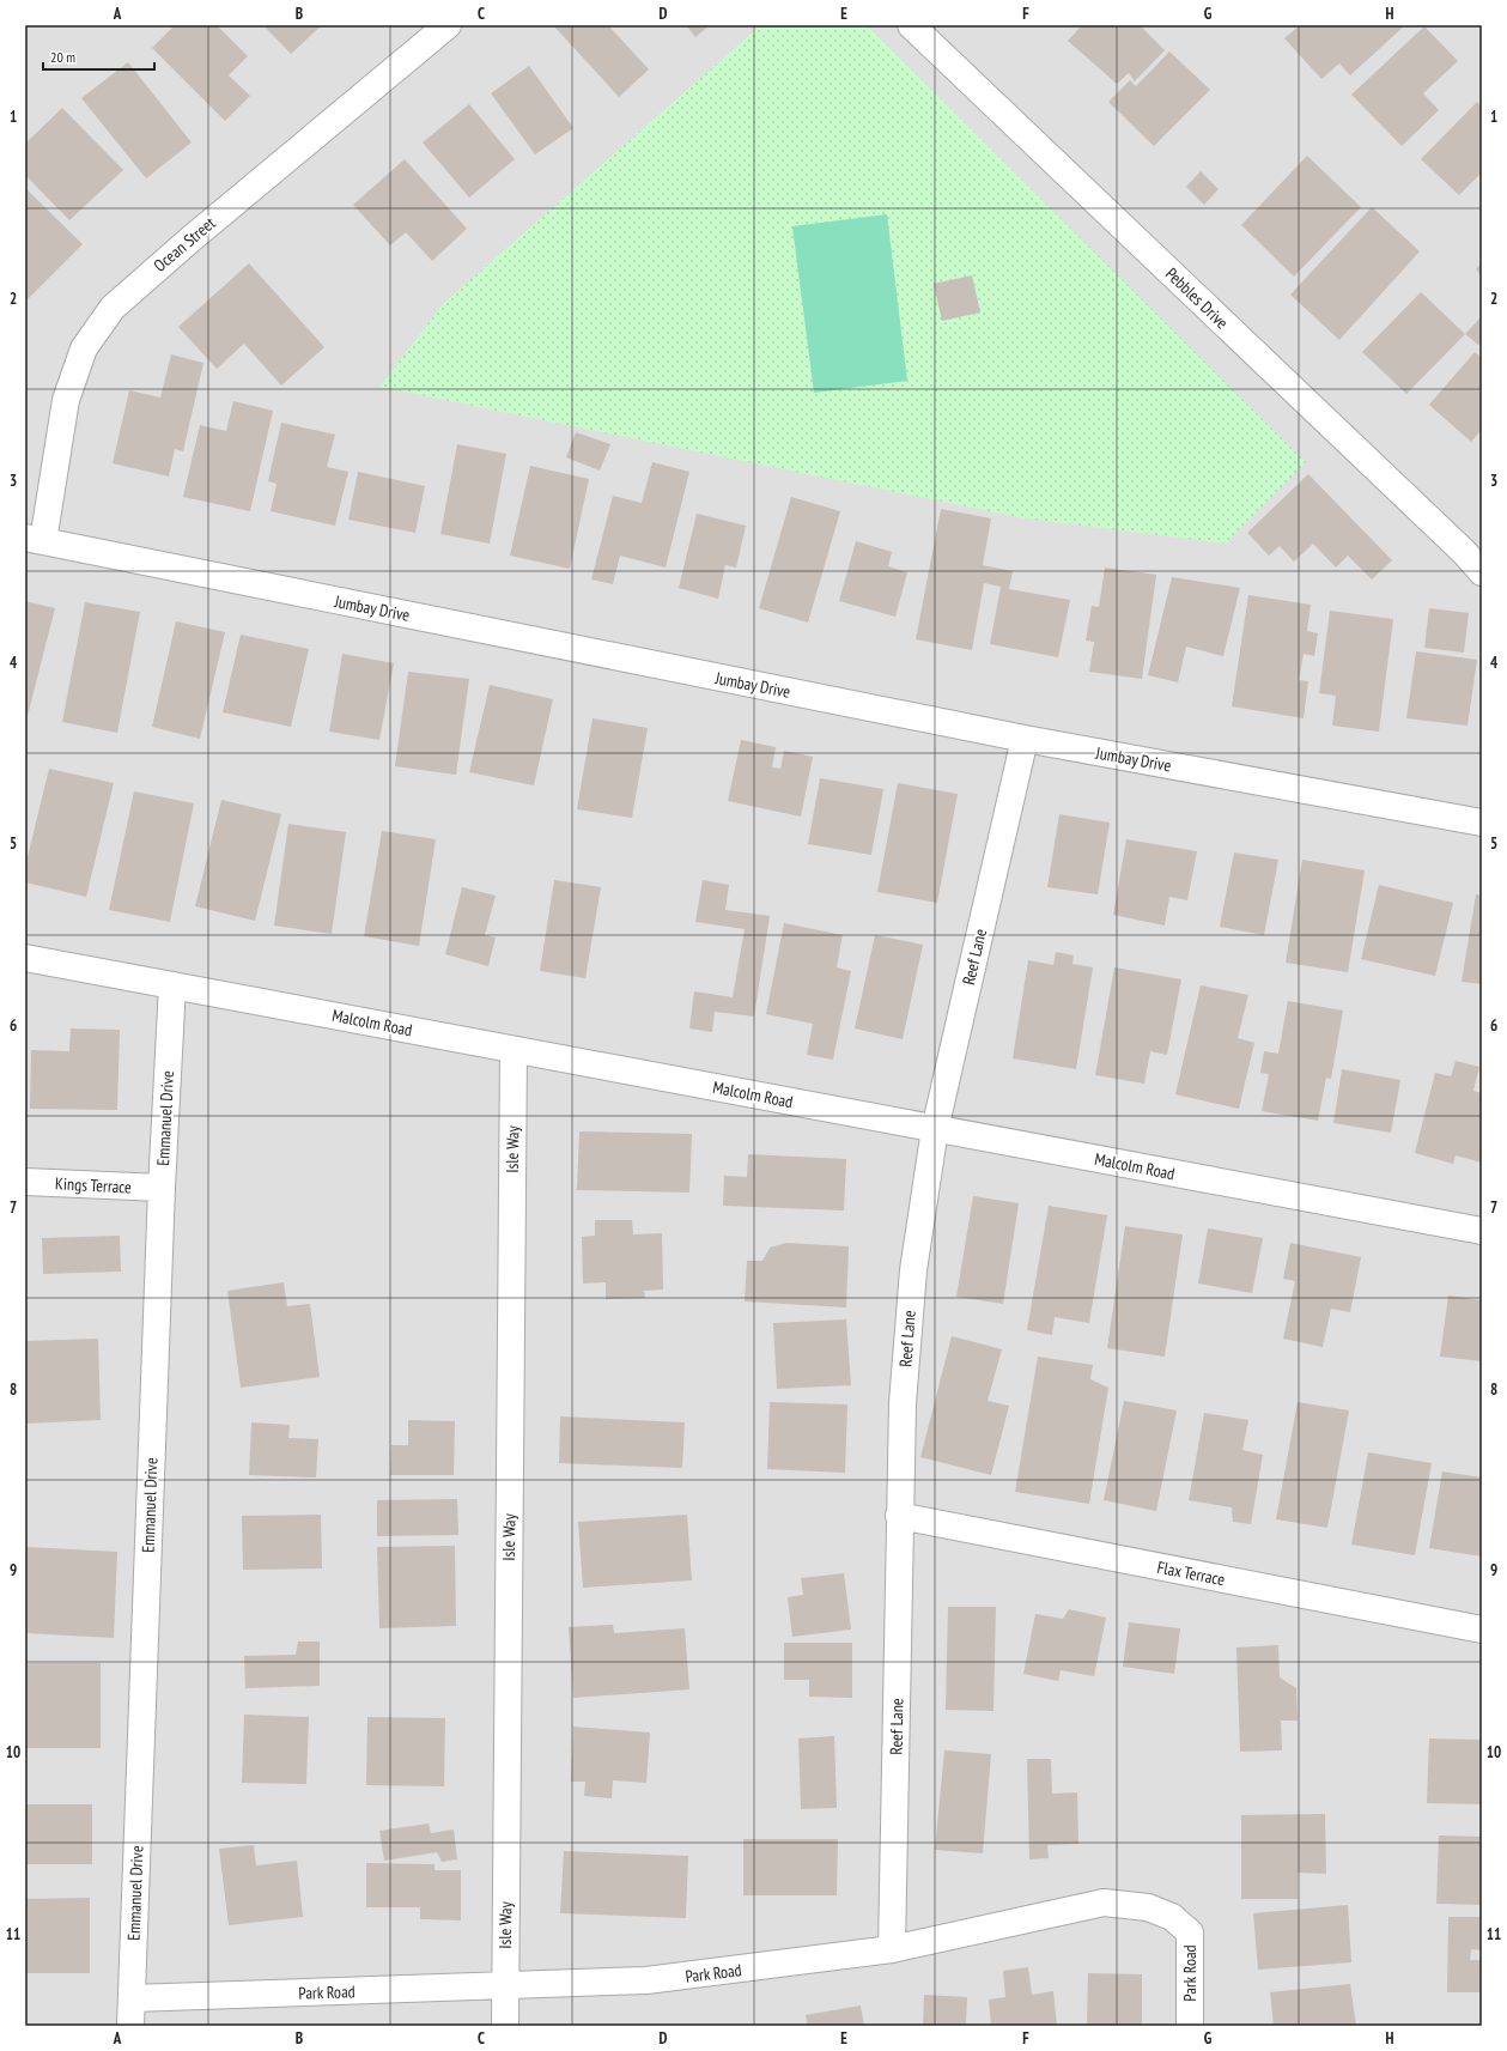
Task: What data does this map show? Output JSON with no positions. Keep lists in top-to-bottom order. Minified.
{"streets":{"street":["Ocean Street","Pebbles Drive","Jumbay Drive","Reef Lane","Malcolm Road","Emmanuel Drive","Isle Way","Kings Terrace","Flax Terrace","Park Road"]},"crossings":[["Ocean Street","Jumbay Drive"],["Jumbay Drive","Reef Lane"],["Reef Lane","Malcolm Road"],["Reef Lane","Flax Terrace"],["Reef Lane","Park Road"],["Malcolm Road","Emmanuel Drive"],["Malcolm Road","Isle Way"],["Emmanuel Drive","Kings Terrace"],["Emmanuel Drive","Park Road"],["Isle Way","Park Road"]],"scale_bar":"20 m","grid":{"columns":["A","B","C","D","E","F","G","H"],"rows":["1","2","3","4","5","6","7","8","9","10","11"]}}
